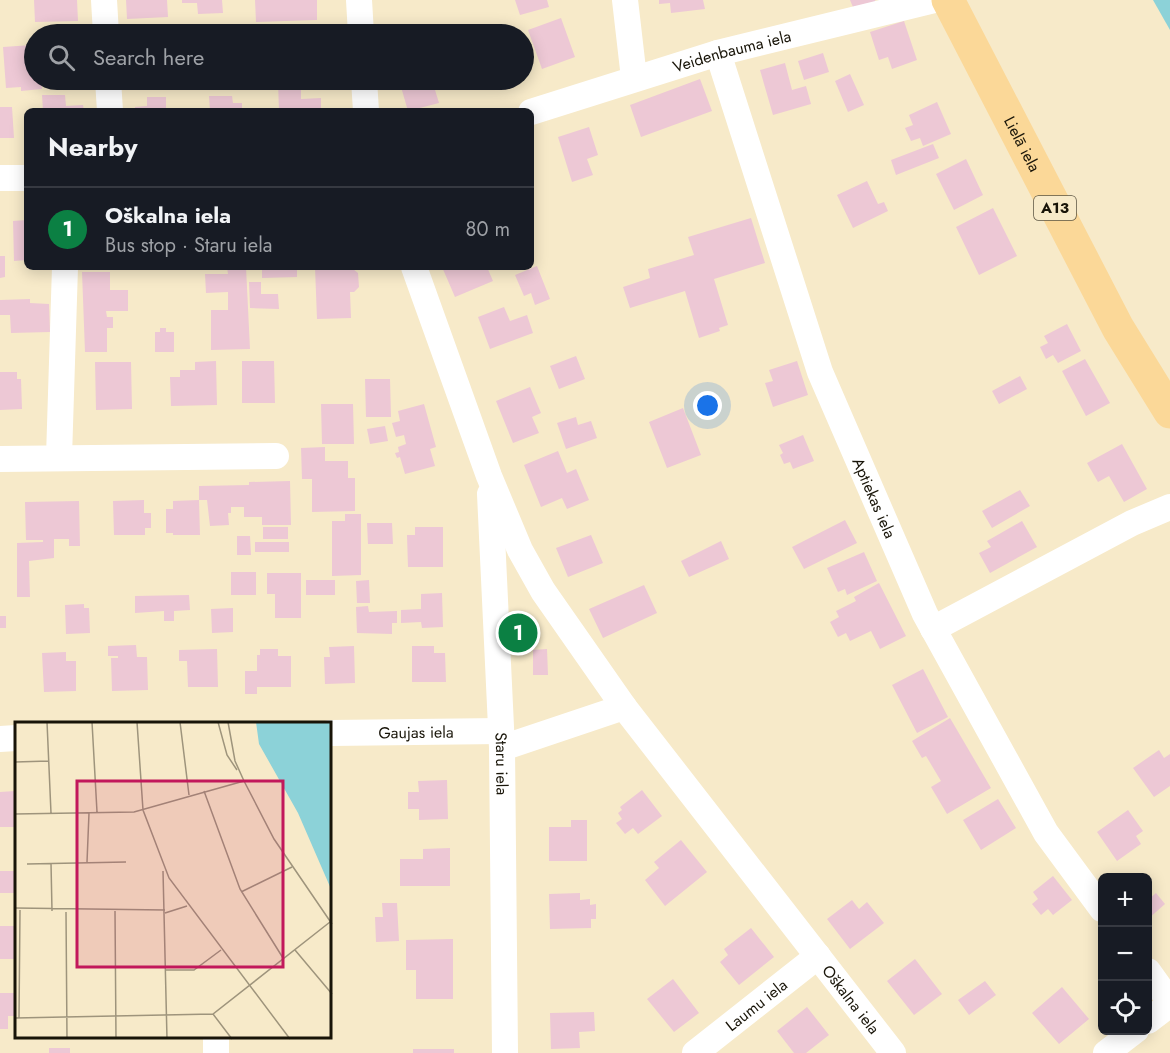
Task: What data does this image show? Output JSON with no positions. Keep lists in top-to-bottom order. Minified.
{"streets":{"main road":["Lielā iela","A13"],"street":["Veidenbauma iela","Aptiekas iela","Gaujas iela","Staru iela","Oškalna iela","Laumu iela"]},"crossings":[["Veidenbauma iela","Aptiekas iela"],["Gaujas iela","Staru iela"],["Gaujas iela","Oškalna iela"],["Staru iela","Oškalna iela"],["Oškalna iela","Laumu iela"]],"page":{"search":"Search here","heading":"Nearby","list":[{"mark":"1","name":"Oškalna iela","note":"Bus stop · Staru iela","value":"80 m"}],"pins":"1","map_buttons":["+","−"]}}
